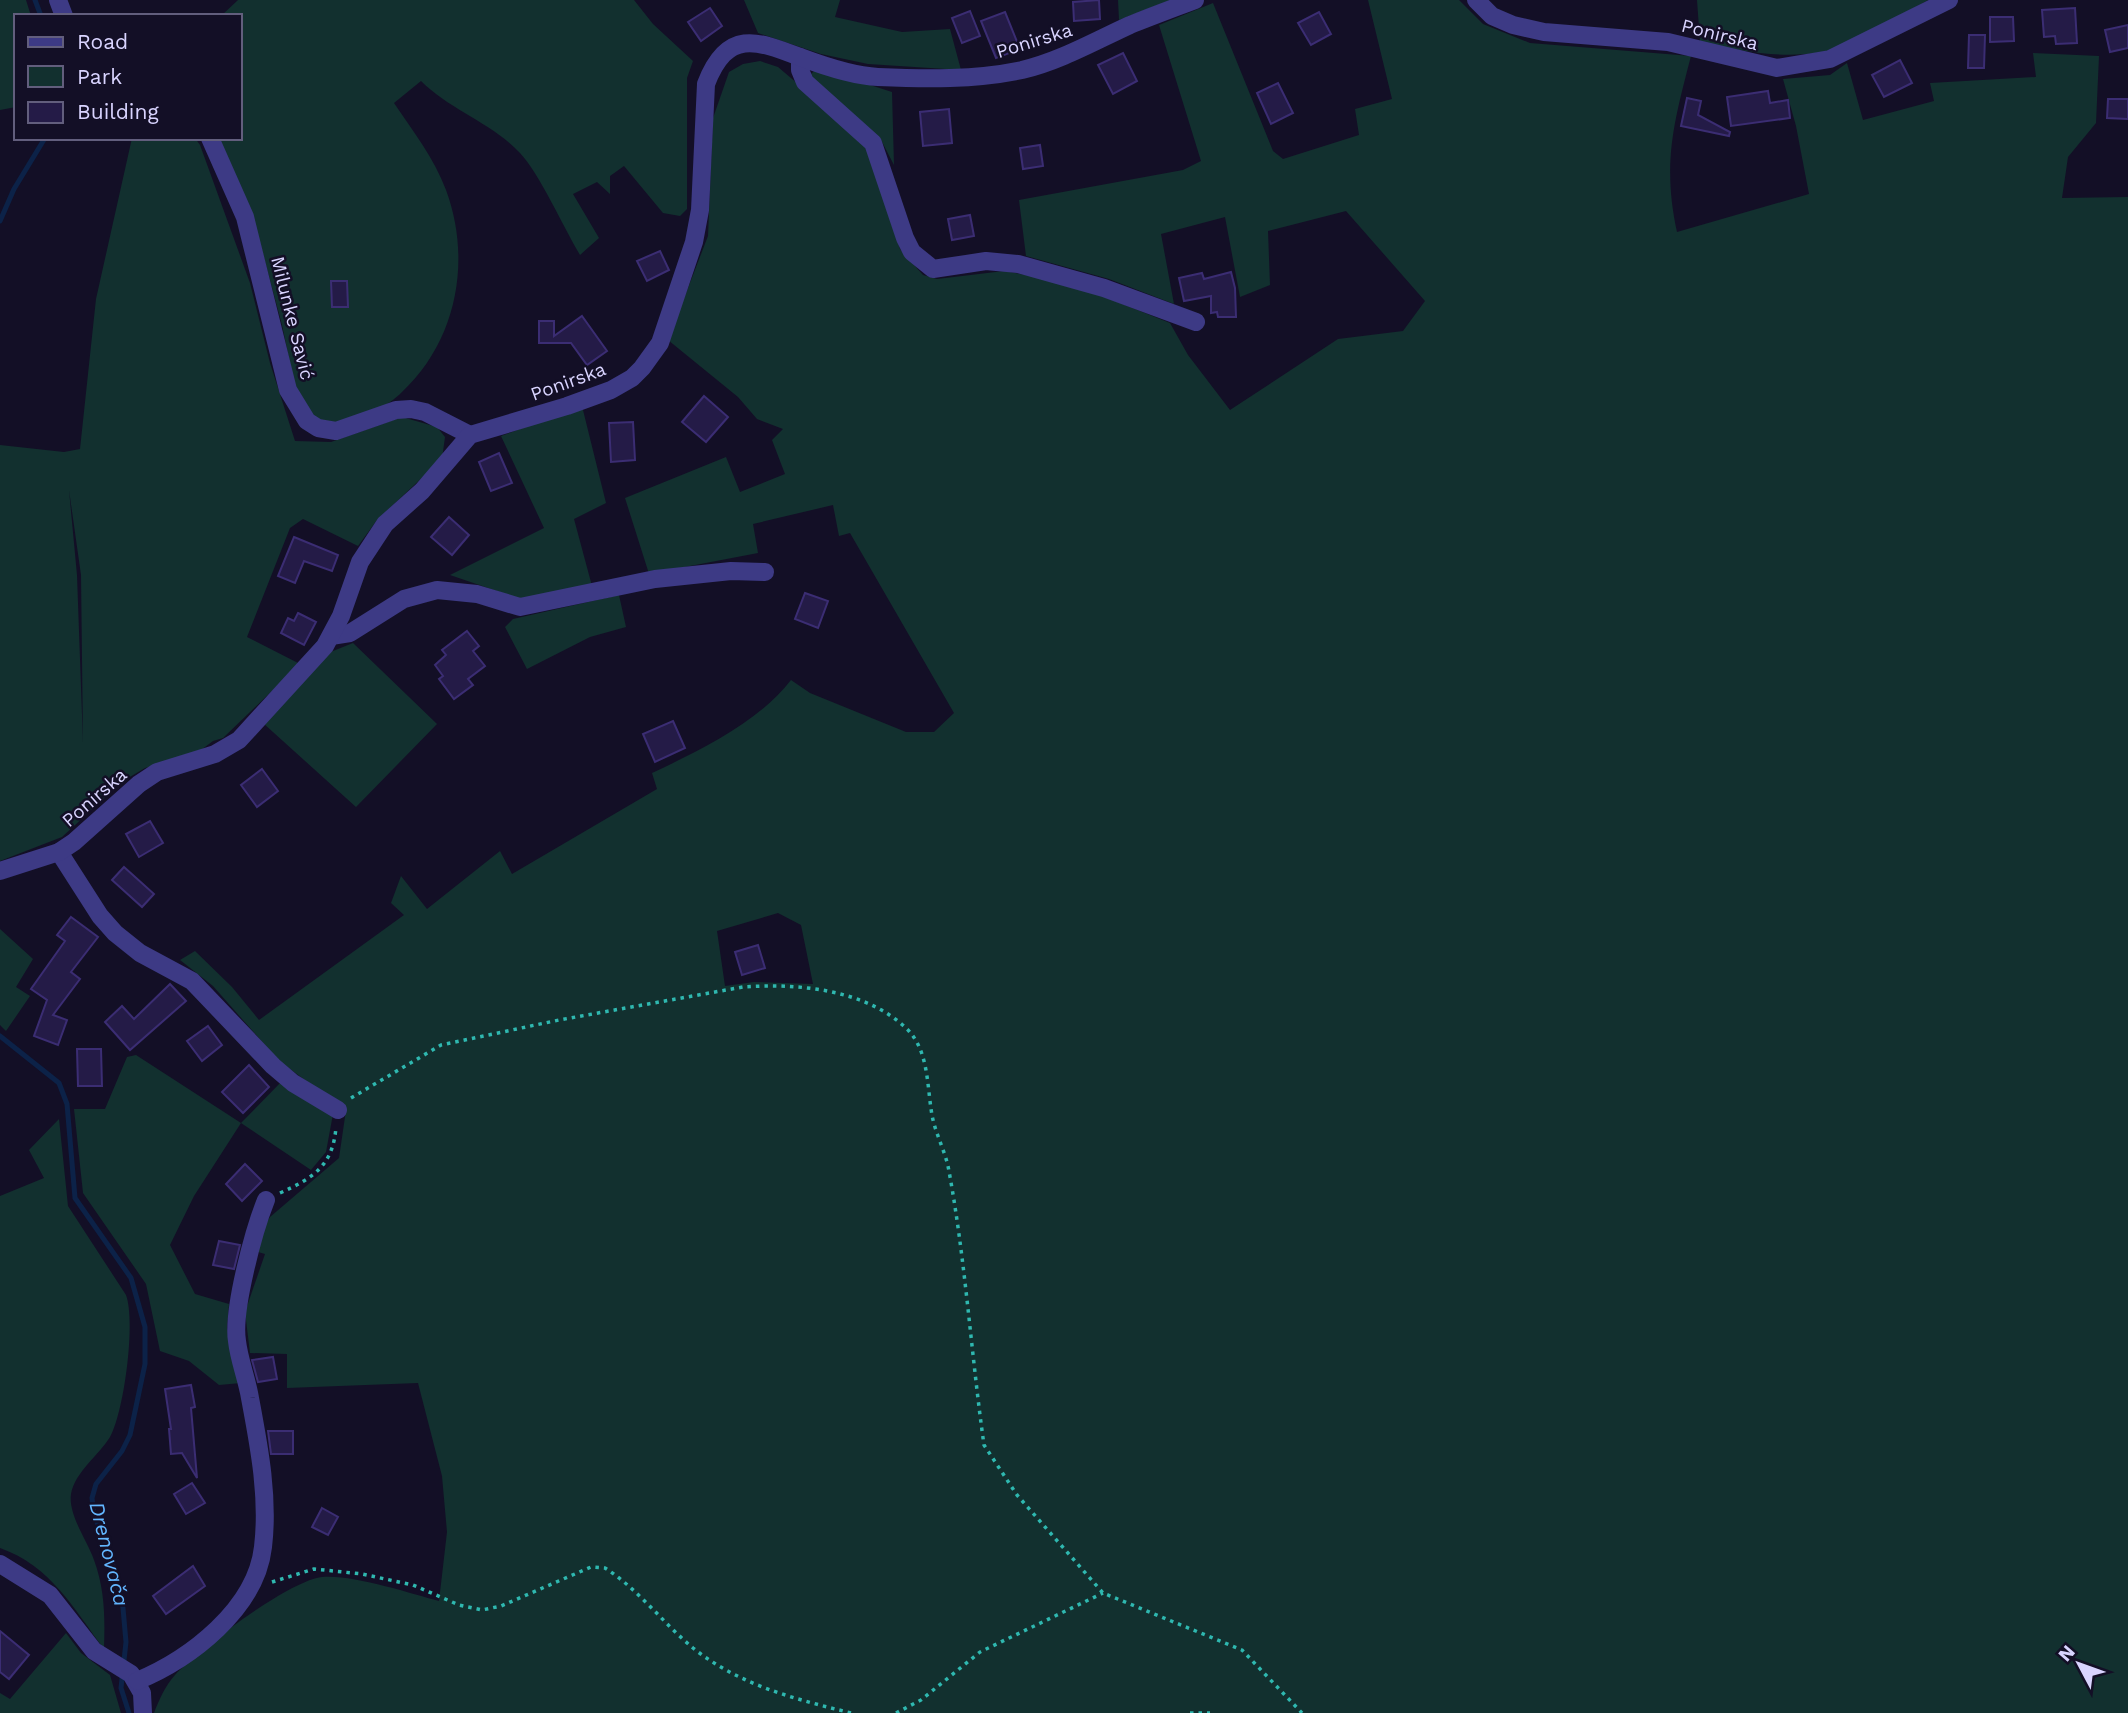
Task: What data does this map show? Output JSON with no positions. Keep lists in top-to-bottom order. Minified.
{"streets":{"street":["Ponirska","Milunke Savić"]},"crossings":[["Ponirska","Milunke Savić"]],"water":["Drenovača"],"legend":["Road","Park","Building"],"north":"top left"}
